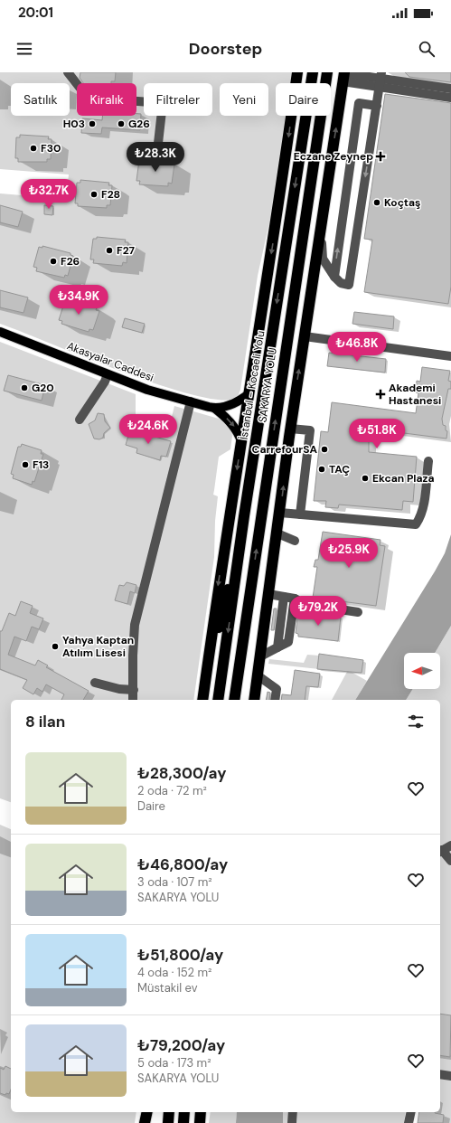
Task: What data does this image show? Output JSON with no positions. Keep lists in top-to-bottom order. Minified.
{"streets":{"highway":["İstanbul - Kocaeli Yolu","SAKARYA YOLU"],"main road":["Akasyalar Caddesi"]},"places":{"other":["H03","G26","F30","F28","Koçtaş","F27","F26","G20","CarrefourSA","F13","TAÇ","Ekcan Plaza","Yahya Kaptan Atılım Lisesi"],"health":["Eczane Zeynep","Akademi Hastanesi"]},"north":"left","page":{"status":"20:01","header":"Doorstep","chip":["Satılık","Kiralık","Filtreler","Yeni","Daire"],"price":["₺28.3K","₺32.7K","₺34.9K","₺46.8K","₺24.6K","₺51.8K","₺25.9K","₺79.2K"],"heading":"8 ilan","list":[{"name":"₺28,300/ay","note":"2 oda · 72 m² · Daire"},{"name":"₺46,800/ay","note":"3 oda · 107 m² · SAKARYA YOLU"},{"name":"₺51,800/ay","note":"4 oda · 152 m² · Müstakil ev"},{"name":"₺79,200/ay","note":"5 oda · 173 m² · SAKARYA YOLU"}]}}
